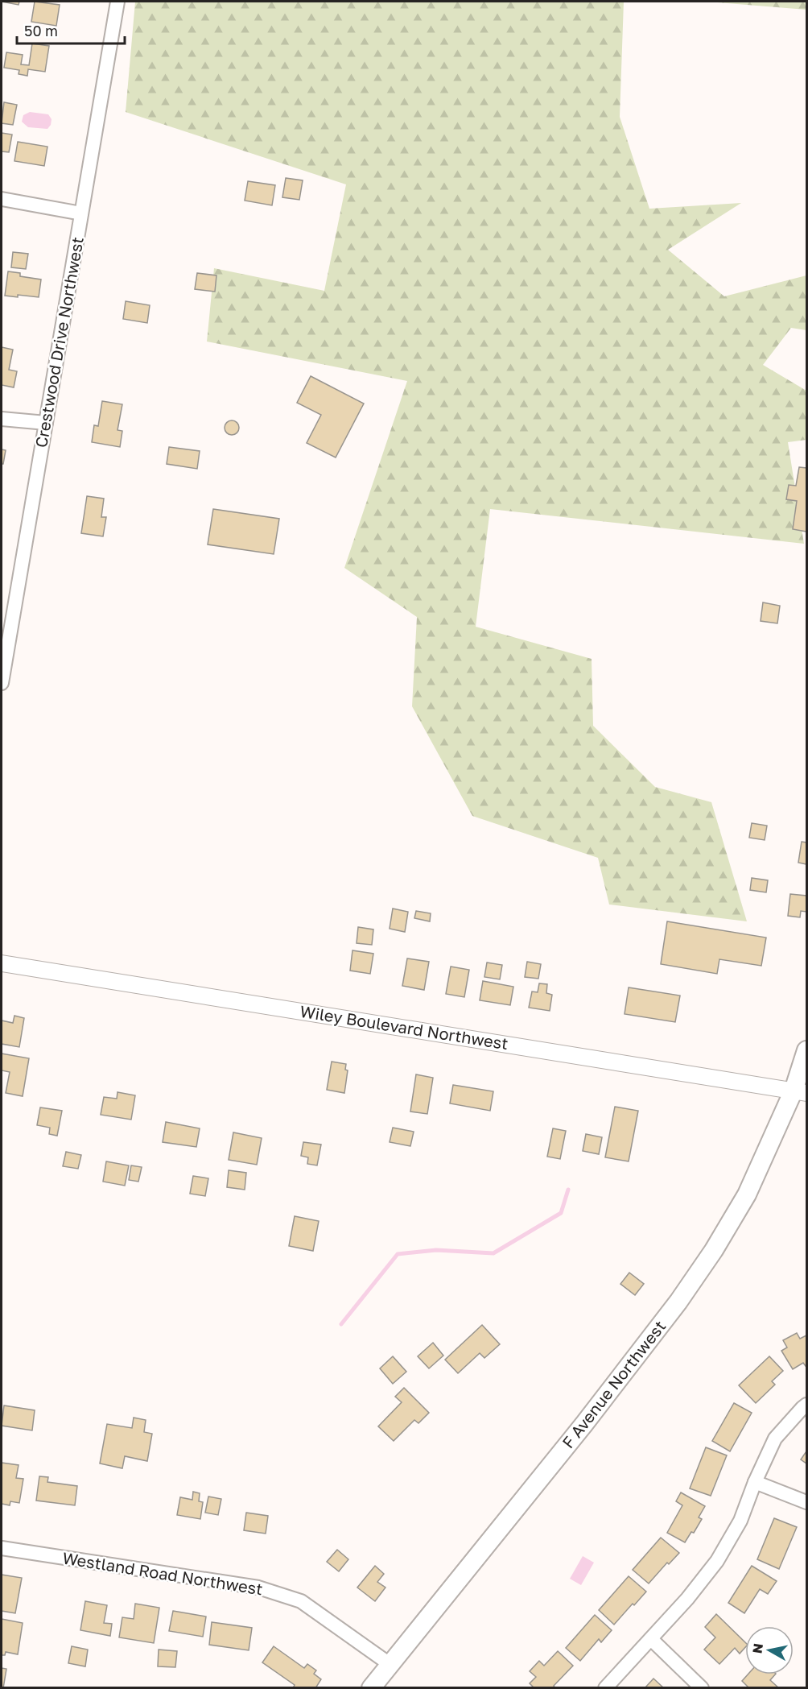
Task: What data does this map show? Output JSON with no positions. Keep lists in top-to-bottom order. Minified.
{"streets":{"main road":["F Avenue Northwest"],"street":["Crestwood Drive Northwest","Wiley Boulevard Northwest","Westland Road Northwest"]},"crossings":[["Wiley Boulevard Northwest","F Avenue Northwest"],["F Avenue Northwest","Westland Road Northwest"]],"scale_bar":"50 m","north":"left"}
